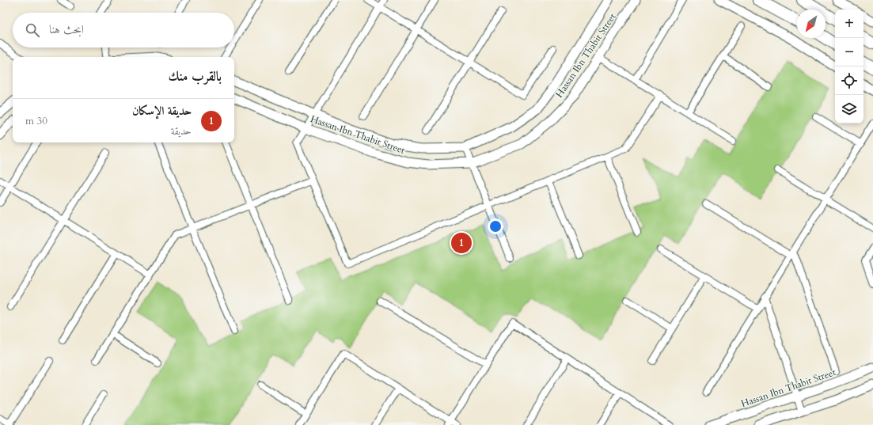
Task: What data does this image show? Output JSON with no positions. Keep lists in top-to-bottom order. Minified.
{"streets":{"street":["Hassan Ibn Thabit Street"]},"north":"bottom left","page":{"map_buttons":["+","−"],"search":"ابحث هنا","heading":"بالقرب منك","list":[{"mark":"1","name":"حديقة الإسكان","note":"حديقة","value":"30 m"}],"pins":"1"}}
